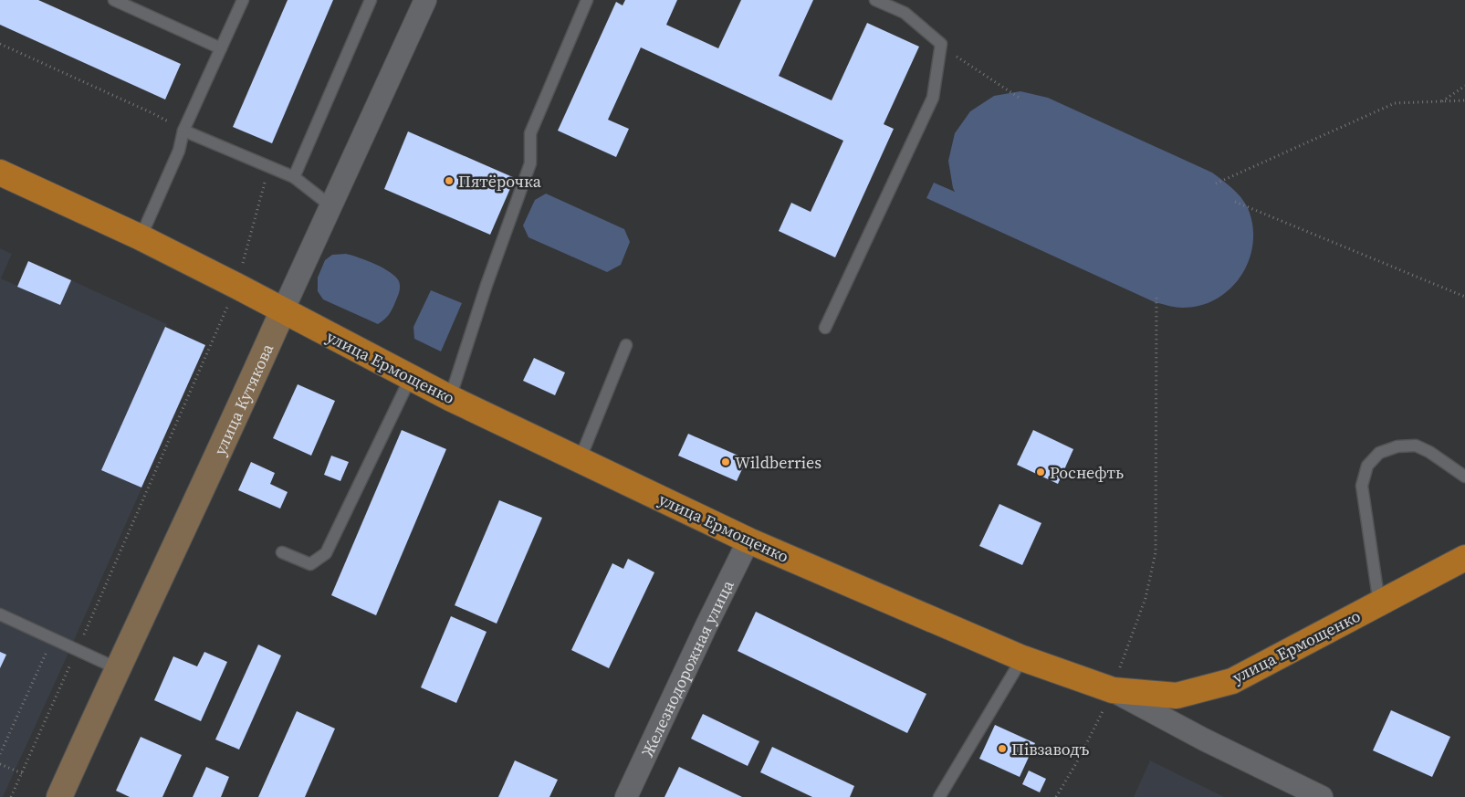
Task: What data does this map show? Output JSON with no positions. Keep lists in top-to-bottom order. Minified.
{"streets":{"highway":["улица Ермощенко"],"main road":["улица Кутякова"],"street":["Железнодорожная улица"]},"crossings":[["улица Ермощенко","улица Кутякова"],["улица Ермощенко","Железнодорожная улица"]],"places":["Пятёрочка","Wildberries","Роснефть","Пiвзаводъ"]}
